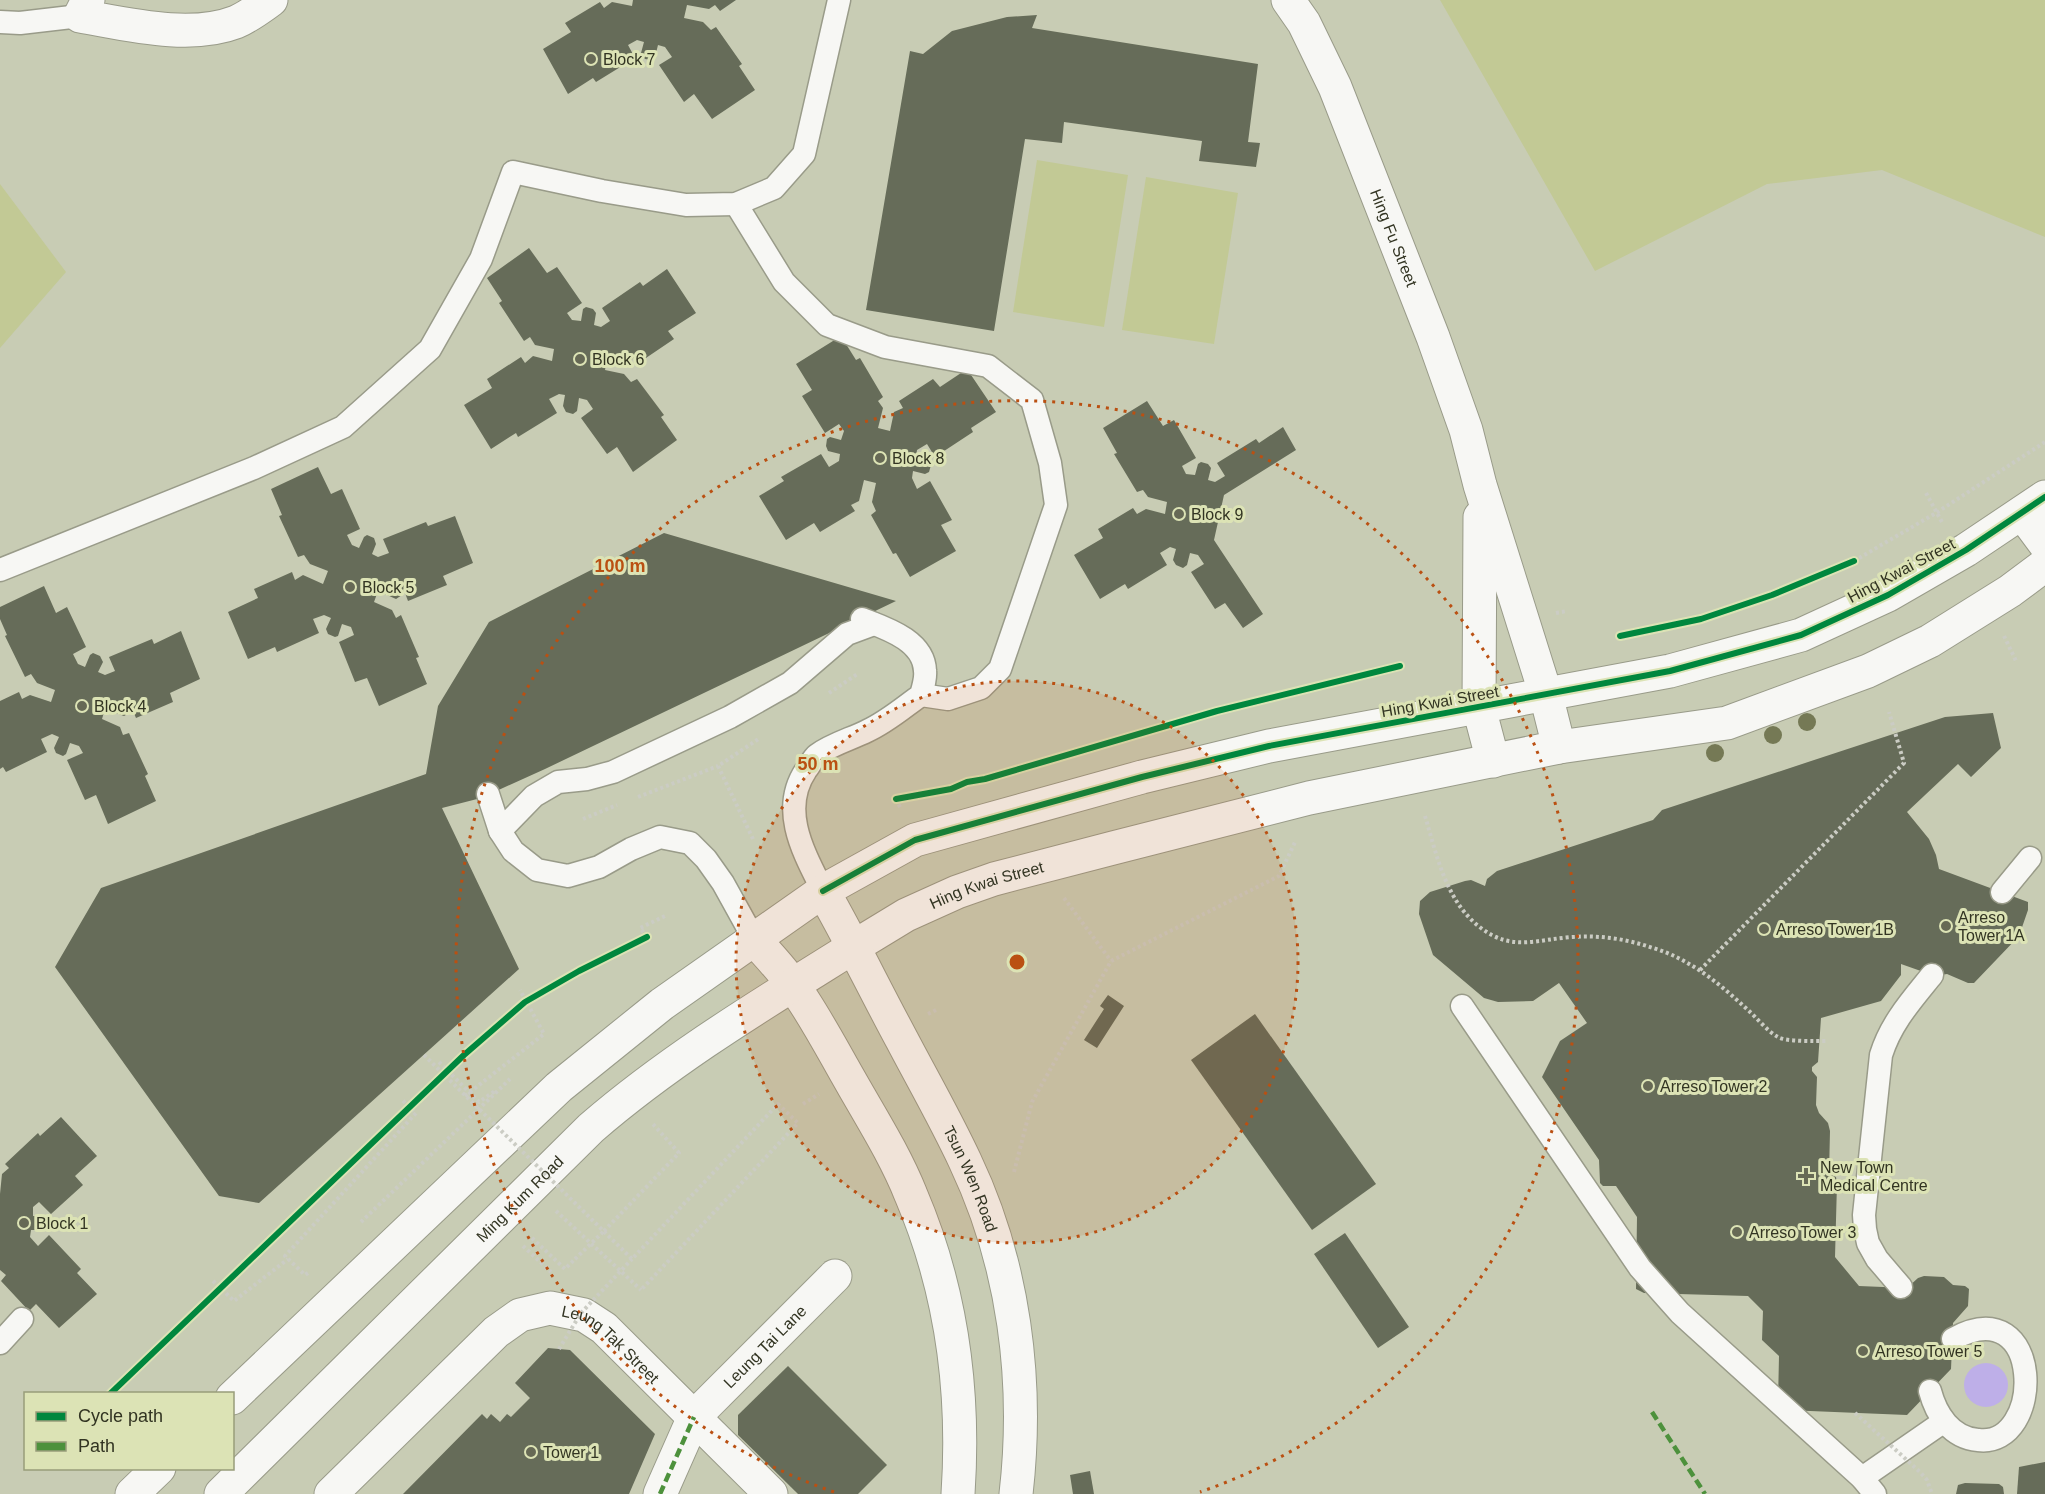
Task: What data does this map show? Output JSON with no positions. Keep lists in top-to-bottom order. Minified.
{"streets":{"street":["Hing Fu Street","Hing Kwai Street","Tsun Wen Road","Ming Kum Road","Leung Tai Lane","Leung Tak Street"]},"crossings":[["Hing Fu Street","Hing Kwai Street"],["Hing Kwai Street","Tsun Wen Road"],["Hing Kwai Street","Ming Kum Road"],["Tsun Wen Road","Ming Kum Road"],["Leung Tai Lane","Leung Tak Street"]],"places":{"other":["Block 7","Block 6","Block 8","Block 9","Block 5","Block 4","Arreso Tower 1A","Arreso Tower 1B","Arreso Tower 2","Block 1","Arreso Tower 3","Arreso Tower 5","Tower 1"],"health":["New Town Medical Centre"]},"legend":["Cycle path","Path"],"rings":["100 m","50 m"]}
